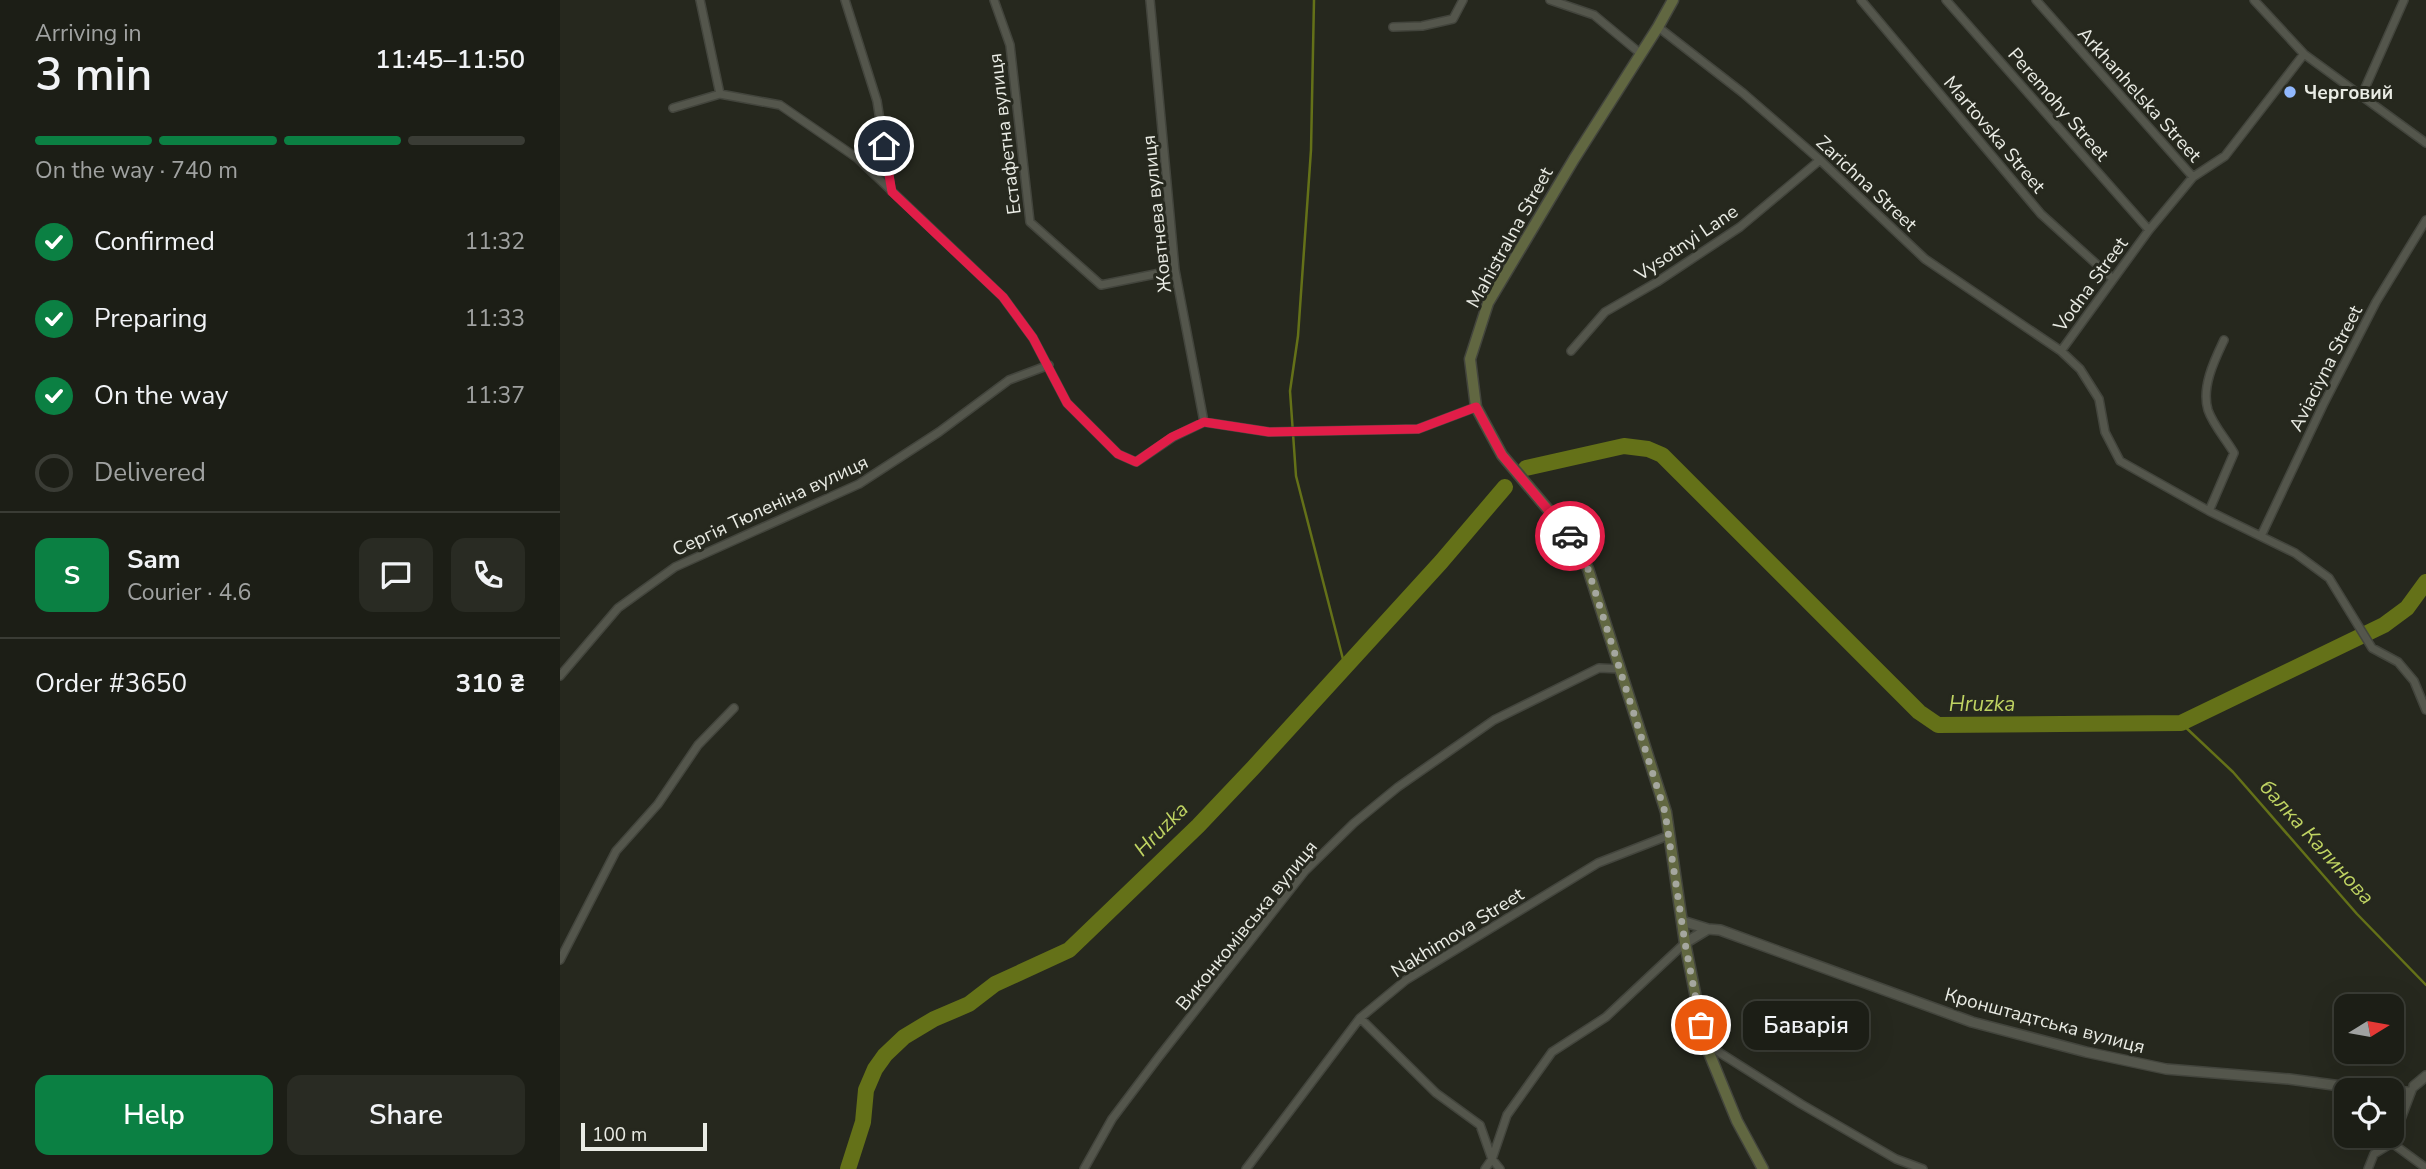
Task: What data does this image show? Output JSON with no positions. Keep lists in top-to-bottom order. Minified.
{"streets":{"main road":["Mahistralna Street"],"street":["Arkhanhelska Street","Peremohy Street","Естафетна вулиця","Martovska Street","Zarichna Street","Жовтнева вулиця","Vysotnyi Lane","Vodna Street","Aviaciyna Street","Сергія Тюленіна вулиця","Виконкомівська вулиця","Nakhimova Street","Кронштадтська вулиця"]},"crossings":[["Arkhanhelska Street","Vodna Street"],["Peremohy Street","Vodna Street"],["Естафетна вулиця","Жовтнева вулиця"],["Martovska Street","Vodna Street"],["Zarichna Street","Mahistralna Street"],["Zarichna Street","Vysotnyi Lane"],["Zarichna Street","Vodna Street"],["Mahistralna Street","Виконкомівська вулиця"],["Mahistralna Street","Nakhimova Street"],["Mahistralna Street","Кронштадтська вулиця"],["Vodna Street","Aviaciyna Street"]],"water":["Hruzka","балка Калинова"],"places":["Черговий","Баварія"],"scale_bar":"100 m","north":"right","page":{"heading":["3 min","Arriving in","11:45–11:50"],"panel":["Sam","Courier · 4.6","Order #3650","310 ₴"],"bar":"On the way · 740 m","list":[["Confirmed","11:32"],["Preparing","11:33"],["On the way","11:37"],"Delivered"],"round":"S","bubble":"Баварія","buttons":["Help","Share"],"scale":"100 m"}}
